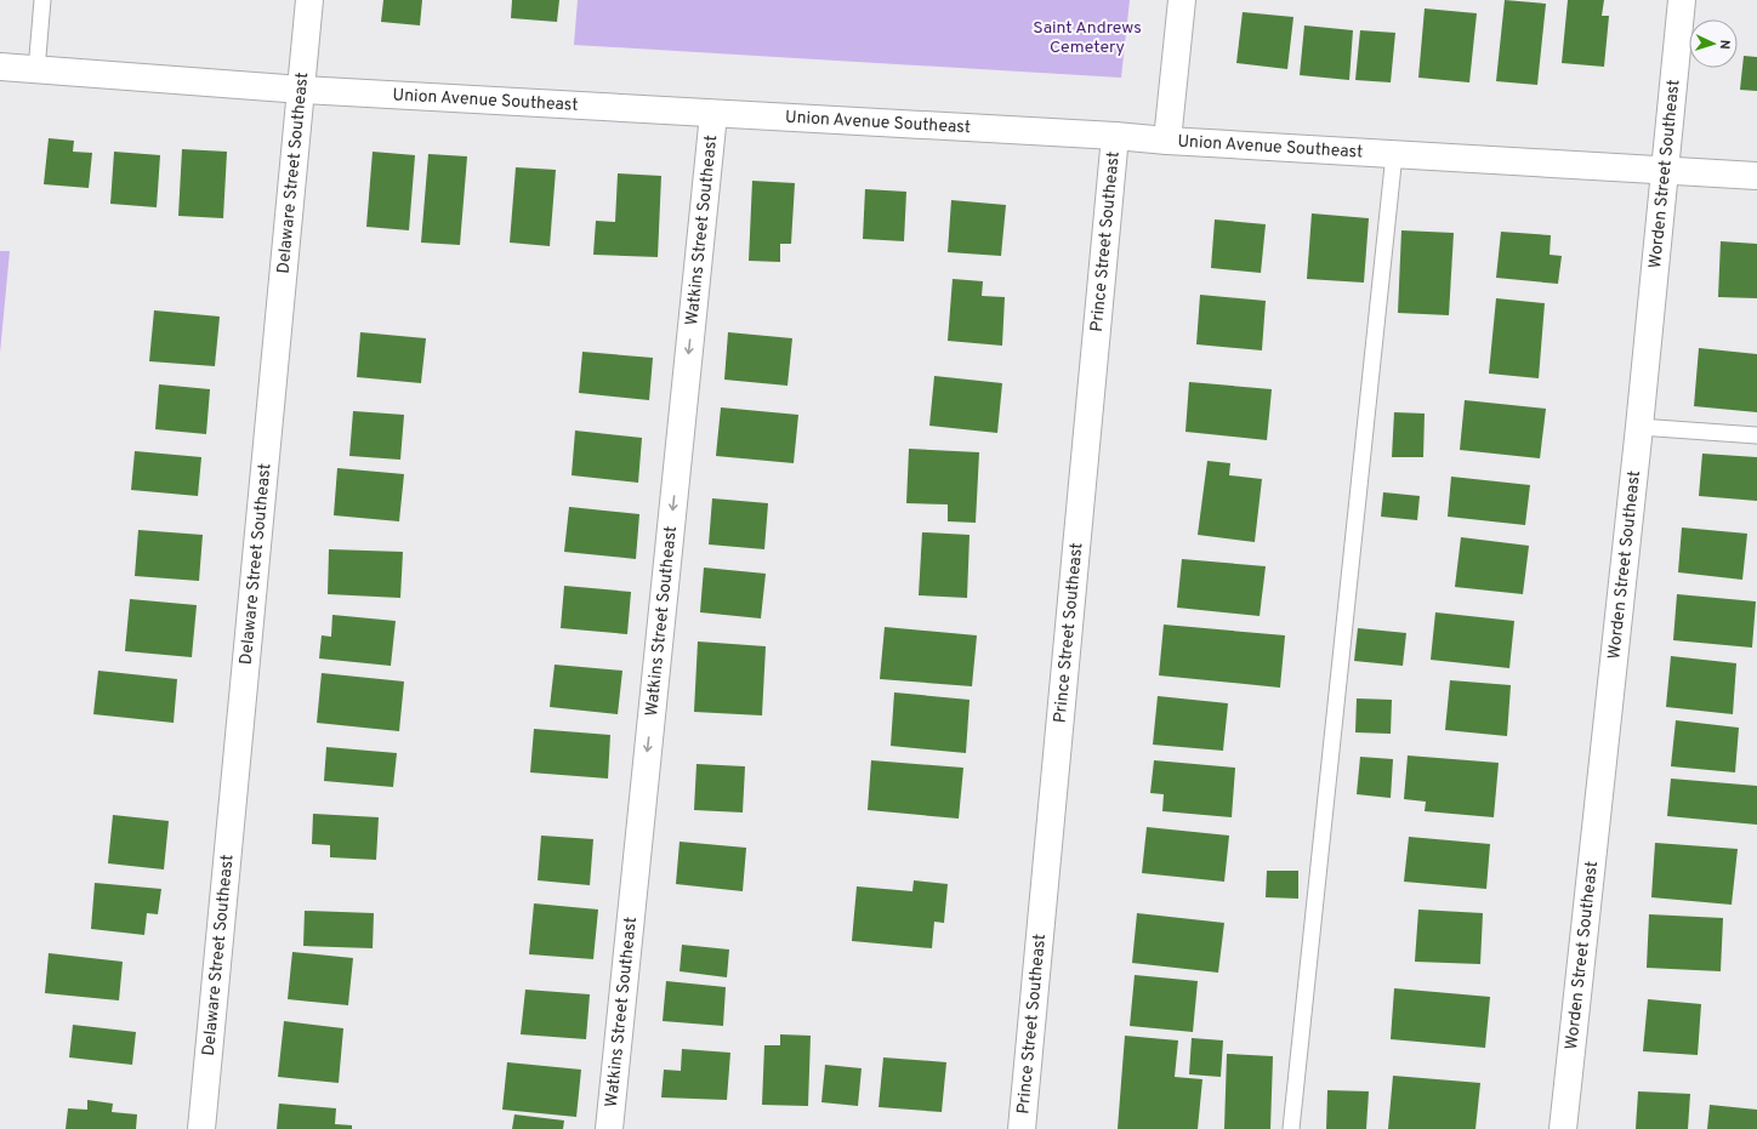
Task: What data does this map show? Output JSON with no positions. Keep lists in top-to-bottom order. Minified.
{"streets":{"street":["Union Avenue Southeast","Delaware Street Southeast","Worden Street Southeast","Watkins Street Southeast","Prince Street Southeast"]},"crossings":[["Union Avenue Southeast","Delaware Street Southeast"],["Union Avenue Southeast","Worden Street Southeast"],["Union Avenue Southeast","Watkins Street Southeast"],["Union Avenue Southeast","Prince Street Southeast"]],"one_way":["Watkins Street Southeast"],"parks":["Saint Andrews Cemetery"],"north":"right"}
